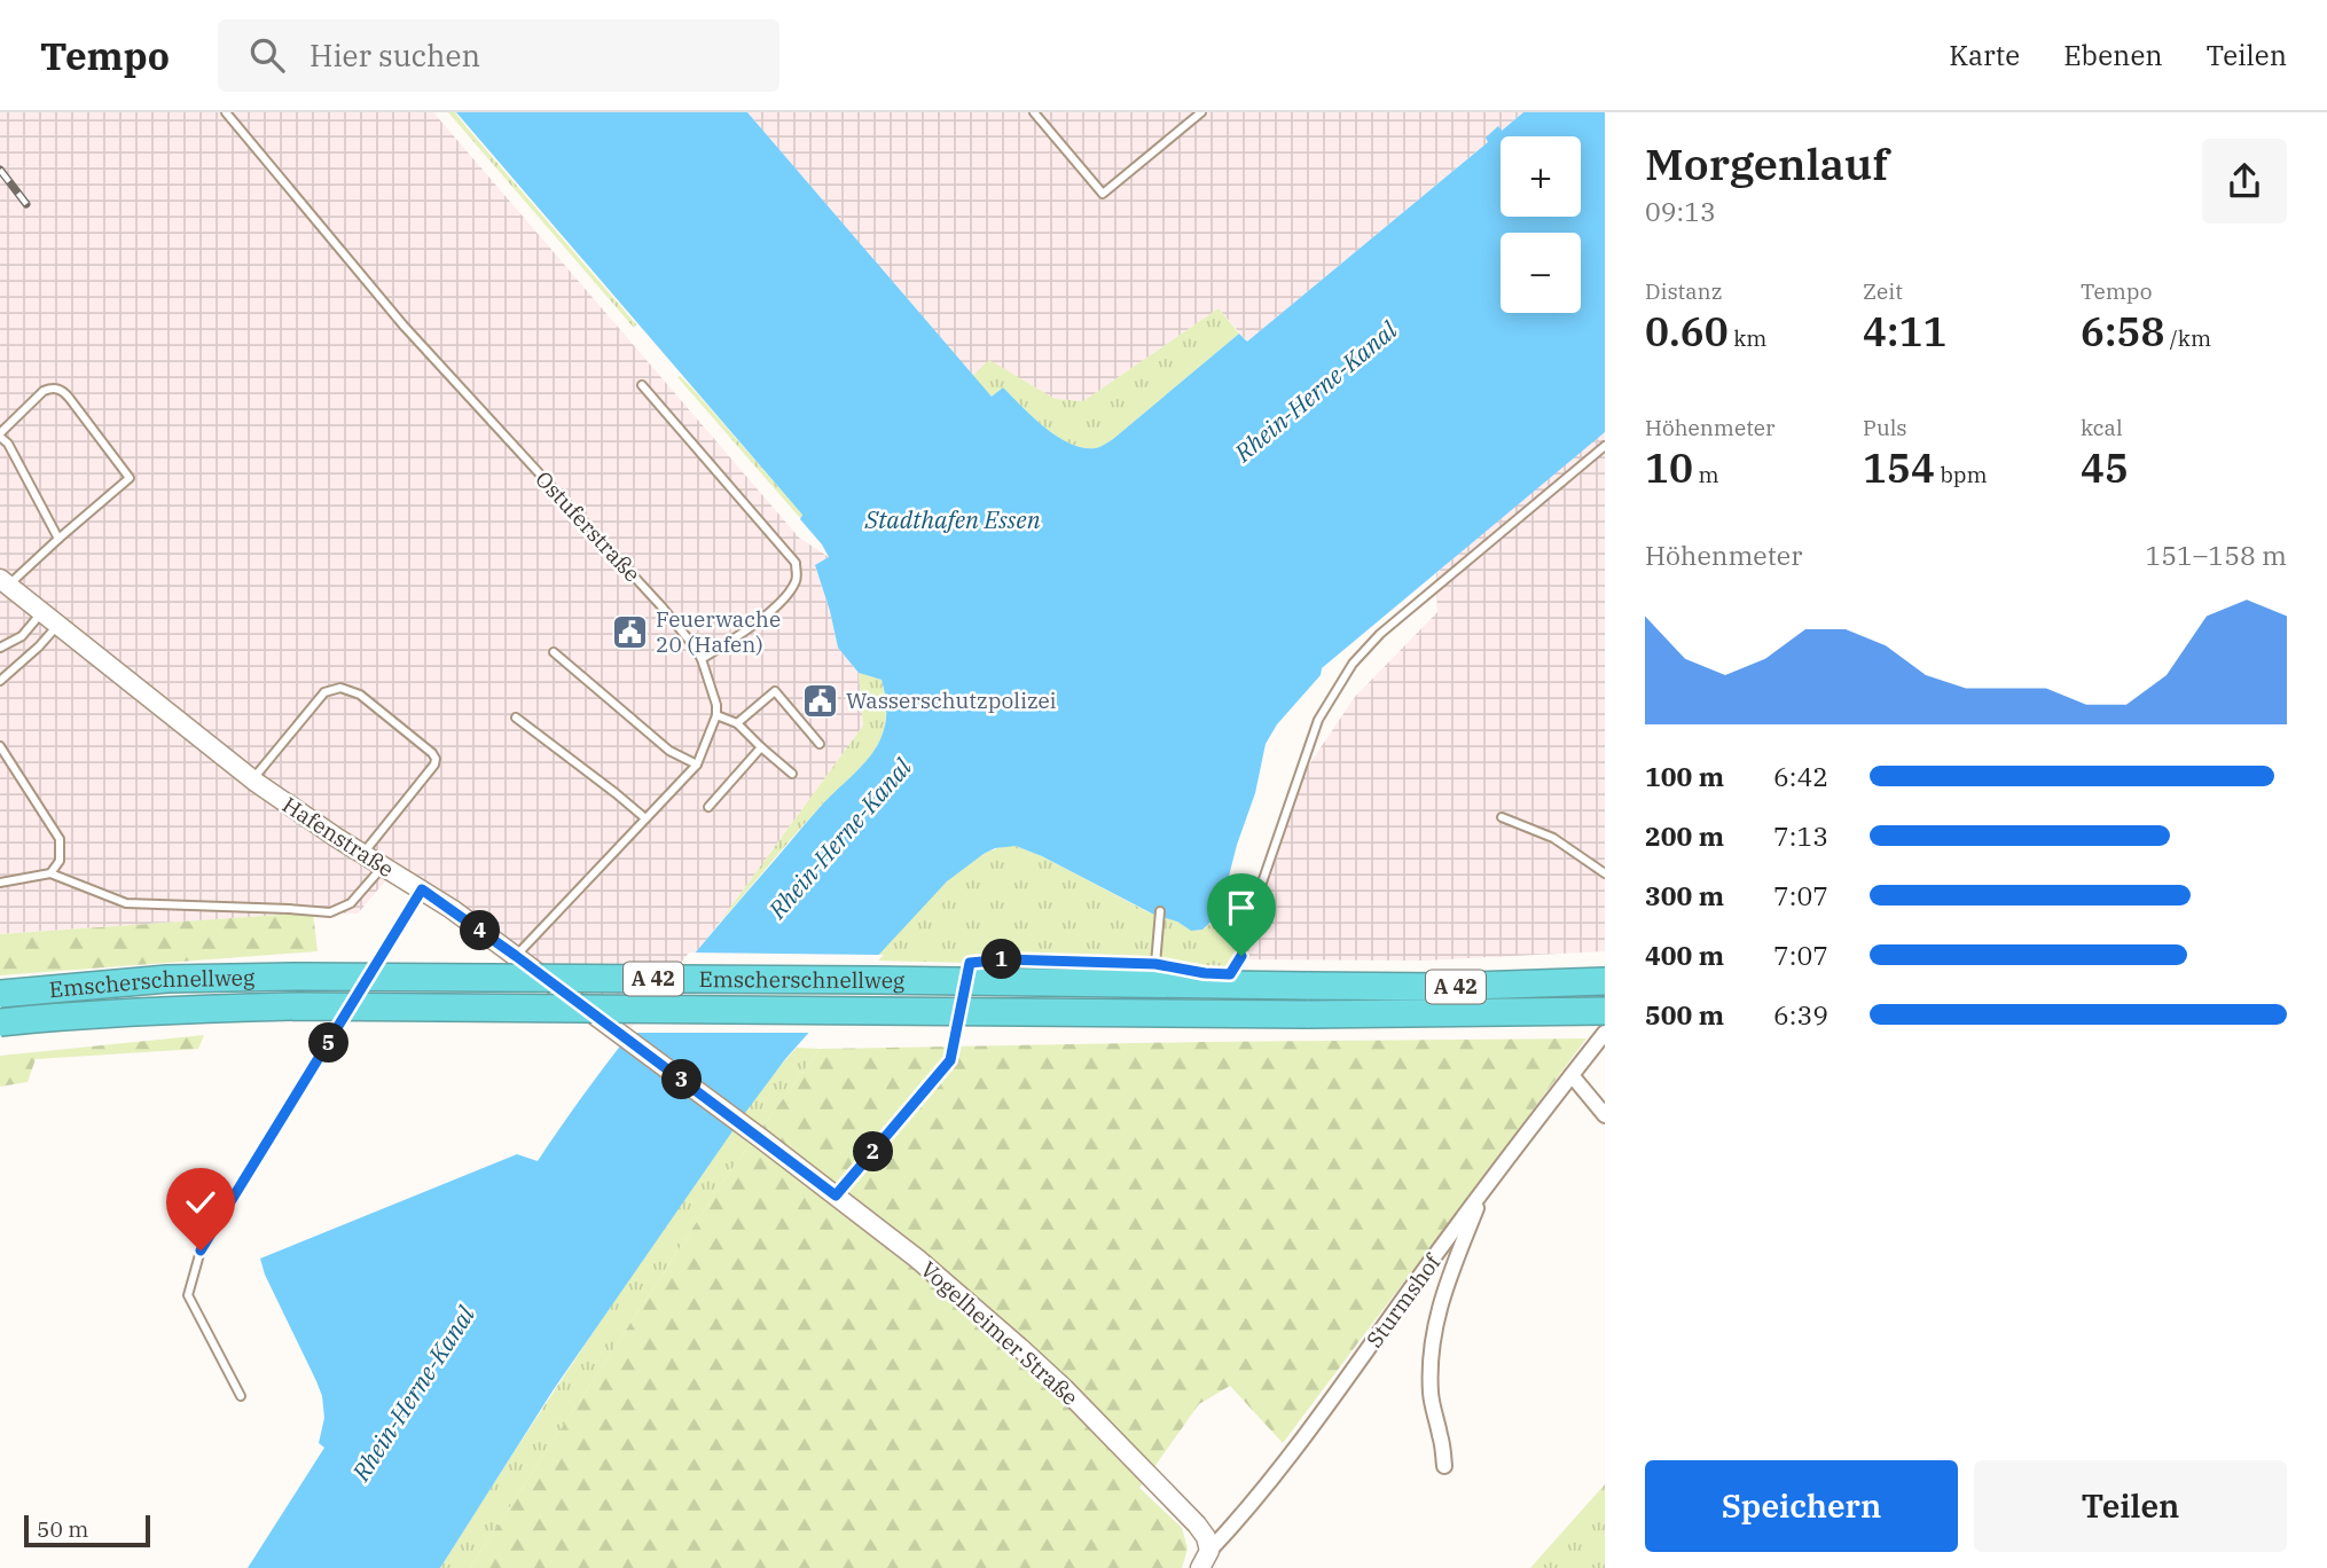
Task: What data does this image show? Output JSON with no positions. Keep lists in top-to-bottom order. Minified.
{"streets":{"highway":["A 42","Emscherschnellweg"],"street":["Hafenstraße","Sturmshof","Vogelheimer Straße"],"lane":["Ostuferstraße"]},"crossings":[["Hafenstraße","Vogelheimer Straße"],["Sturmshof","Vogelheimer Straße"]],"water":["Rhein-Herne-Kanal","Stadthafen Essen"],"places":{"public building":["Feuerwache 20 (Hafen)","Wasserschutzpolizei"]},"scale_bar":"50 m","page":{"header":"Tempo","search":"Hier suchen","nav":["Karte","Ebenen","Teilen"],"heading":["Morgenlauf","09:13"],"map_buttons":["+","−"],"stats":[["Distanz","0.60 km"],["Zeit","4:11"],["Tempo","6:58 /km"],["Höhenmeter","10 m"],["Puls","154 bpm"],["kcal","45"]],"chart":["Höhenmeter","151–158 m"],"list":[{"name":"100 m","note":"6:42"},{"name":"200 m","note":"7:13"},{"name":"300 m","note":"7:07"},{"name":"400 m","note":"7:07"},{"name":"500 m","note":"6:39"}],"pins":["4","1","5","3","2"],"buttons":["Speichern","Teilen"],"scale":"50 m"}}
